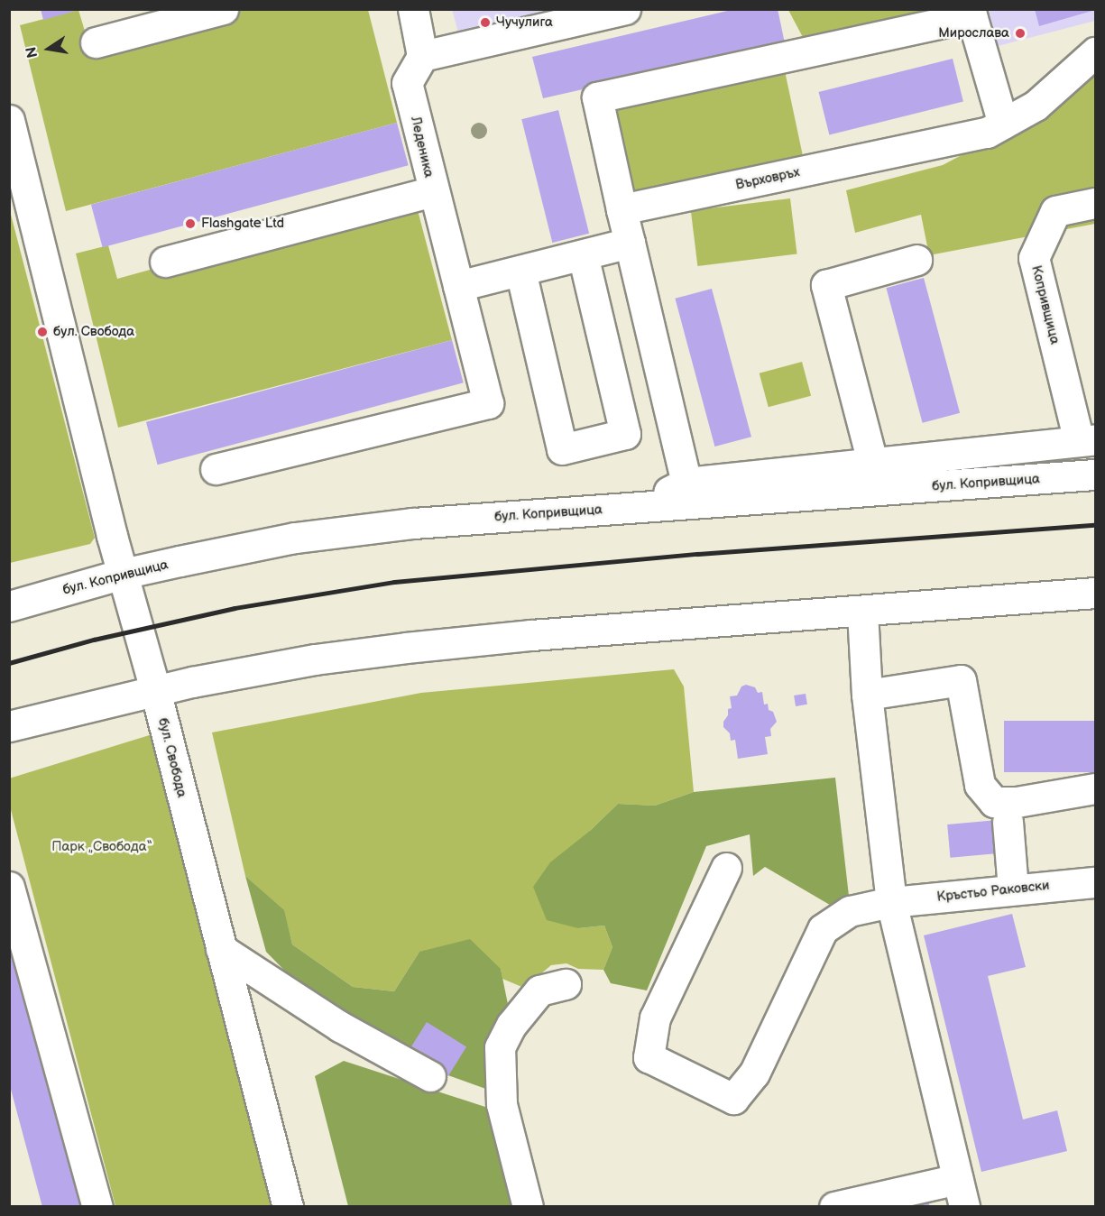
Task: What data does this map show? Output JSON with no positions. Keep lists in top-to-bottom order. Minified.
{"streets":{"street":["Леденика","Върховръх","Копривщица","бул. Копривщица","бул. Свобода","Кръстьо Раковски"]},"crossings":[["бул. Копривщица","бул. Свобода"]],"parks":["Парк „Свобода“"],"places":["Чучулига","Мирослава","Flashgate Ltd","бул. Свобода"],"north":"left"}
